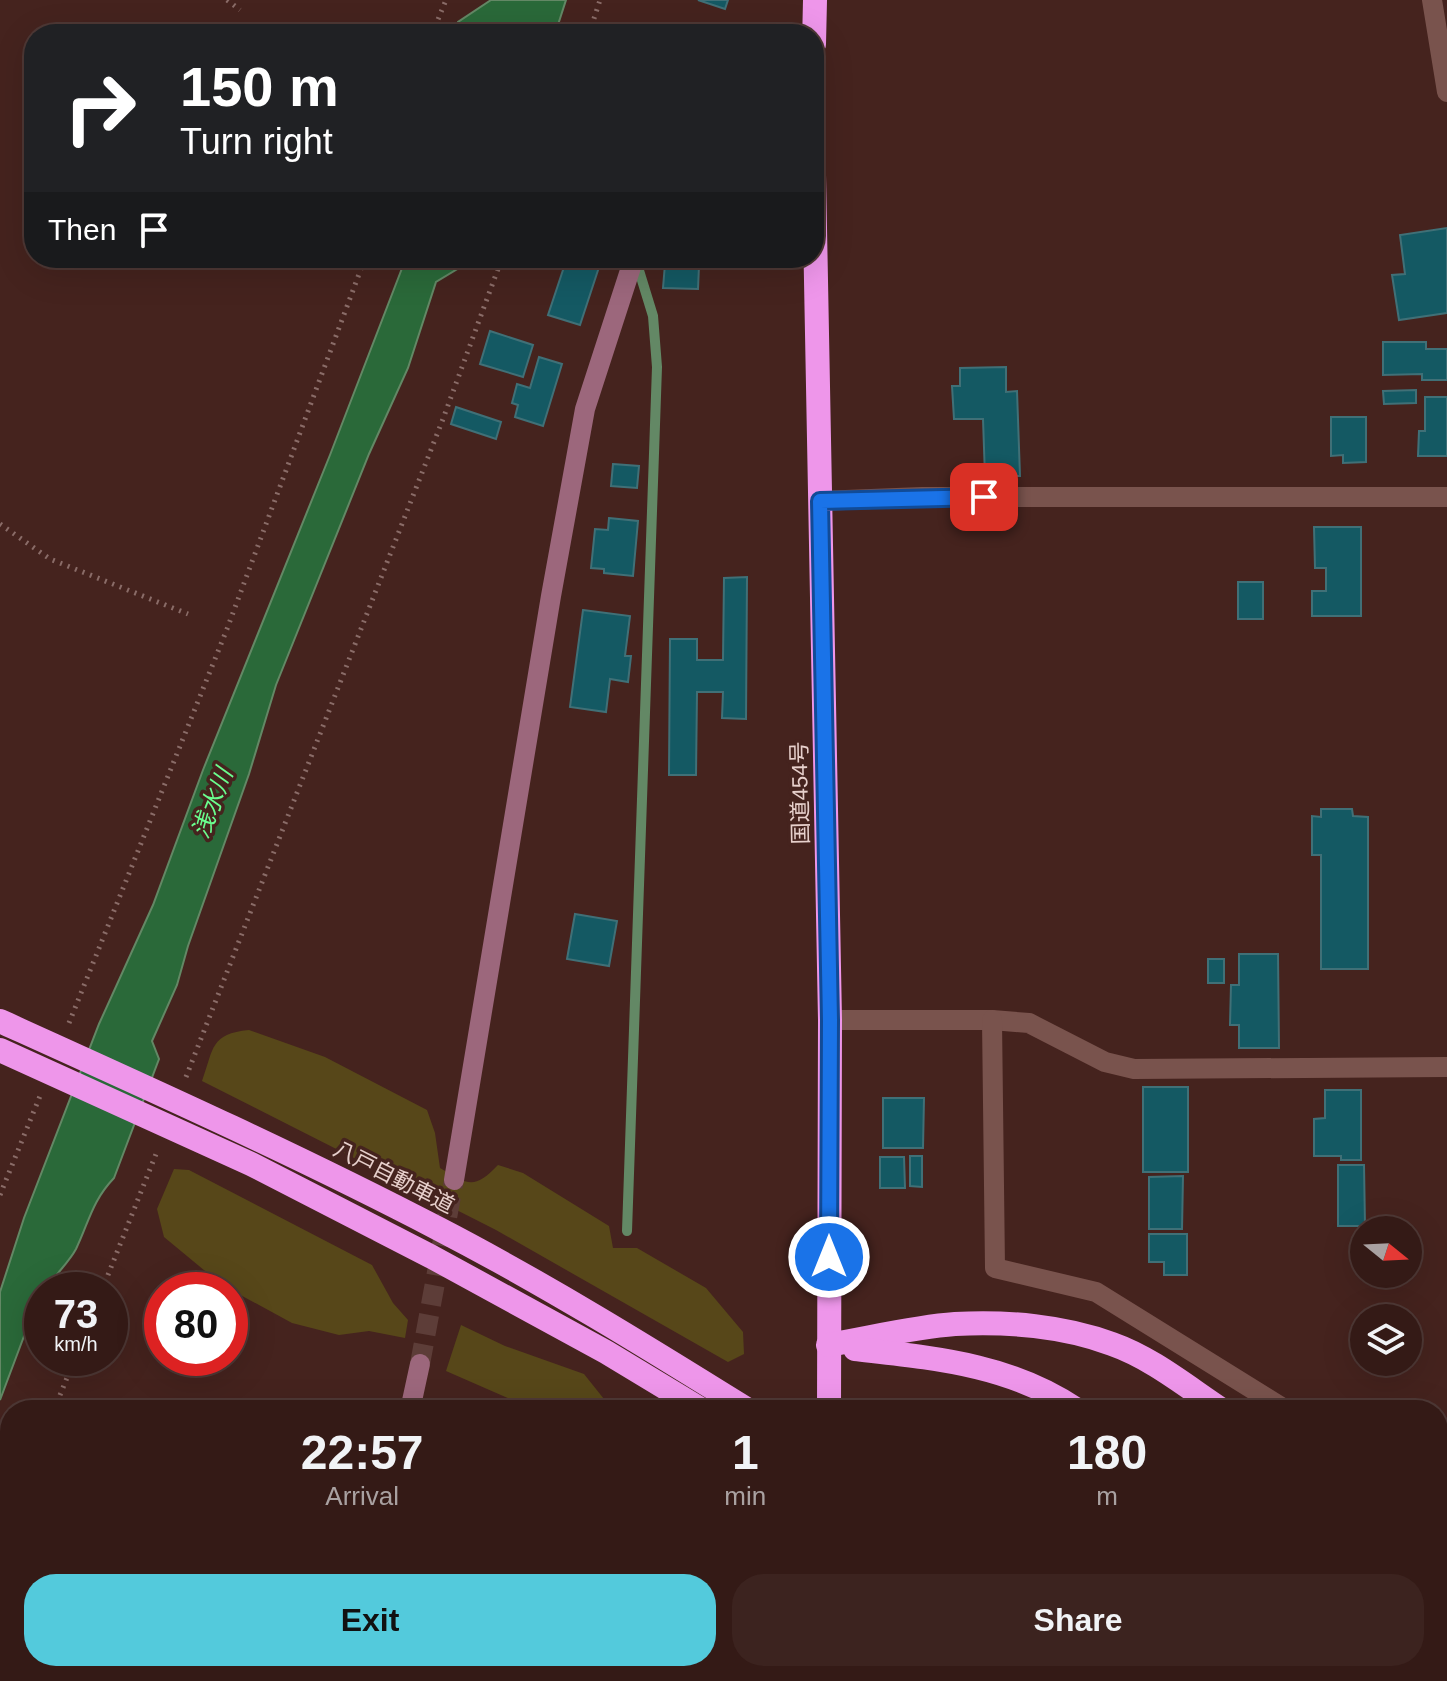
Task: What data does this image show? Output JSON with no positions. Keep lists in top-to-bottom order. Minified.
{"streets":{"highway":["国道454号","八戸自動車道"]},"water":["浅水川"],"north":"right","page":{"turn":["150 m","Turn right"],"then":"Then","speed":"73 km/h","limit":"80","eta":["22:57","Arrival","1","min","180","m"],"buttons":["Exit","Share"]}}
